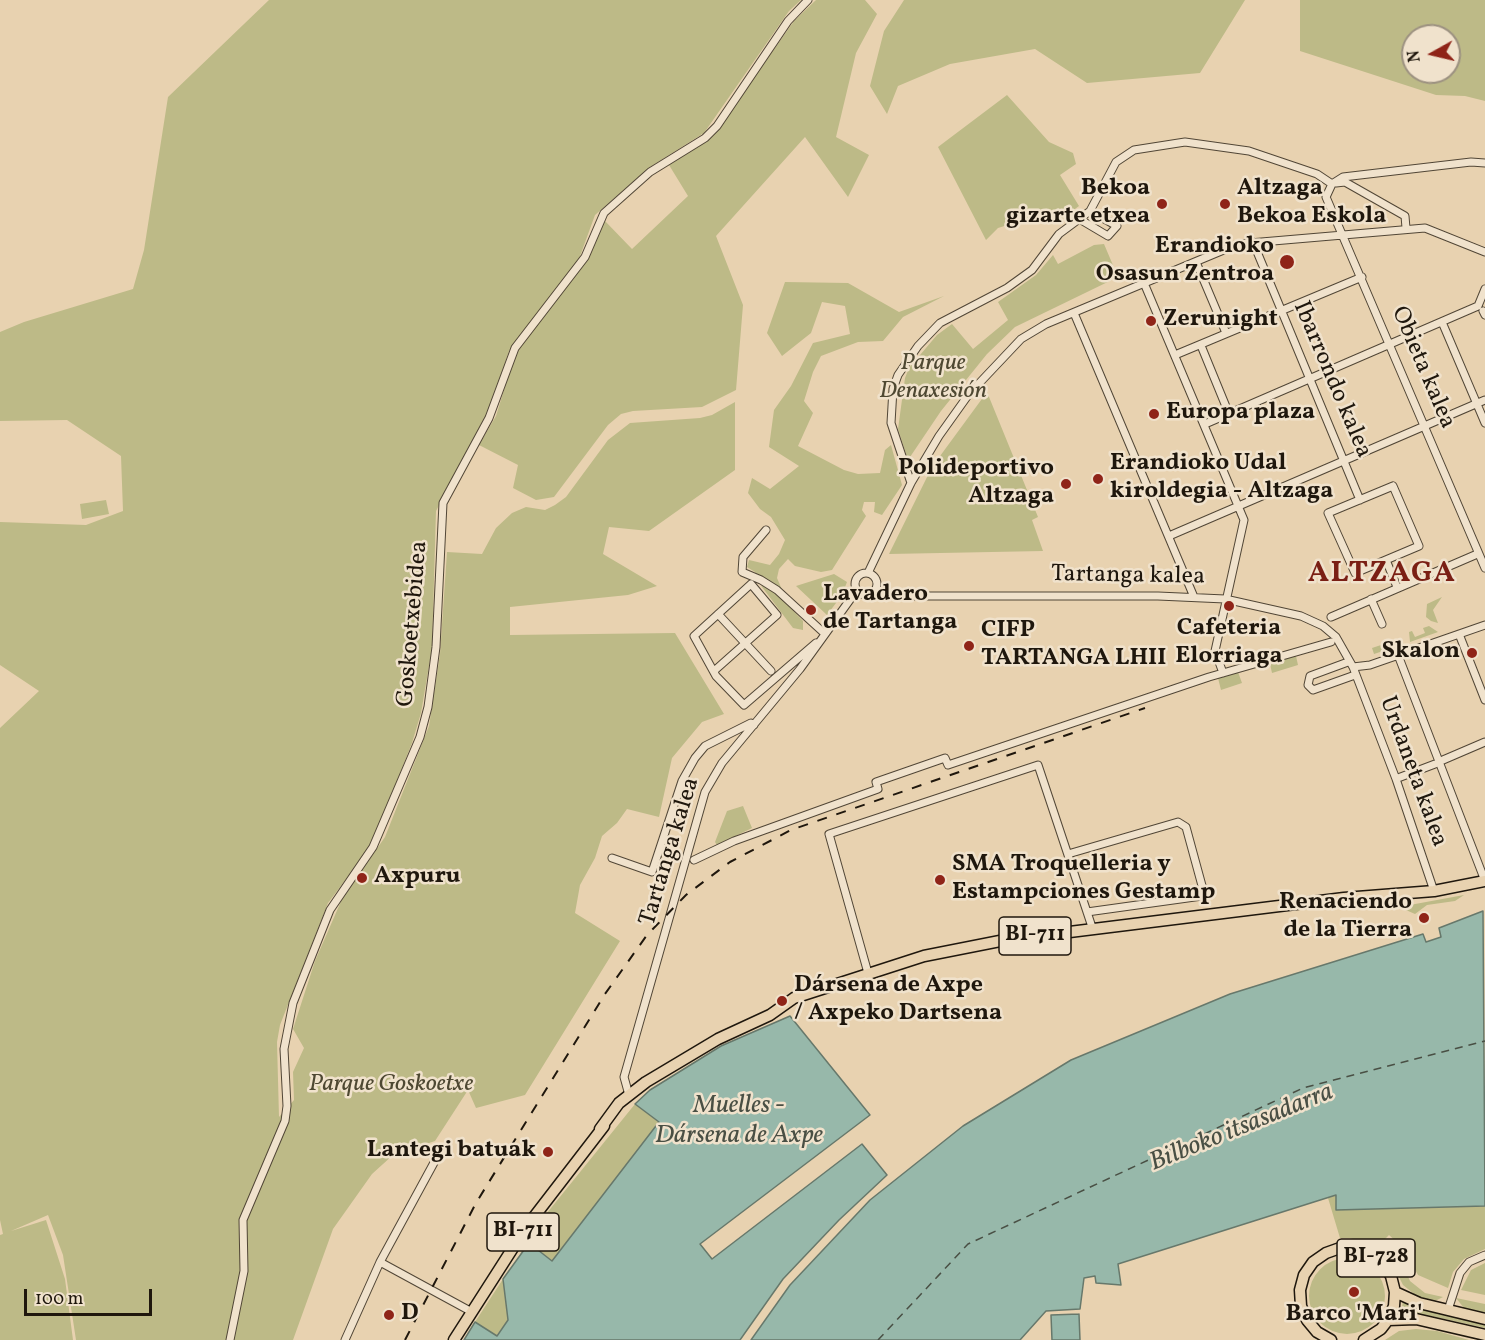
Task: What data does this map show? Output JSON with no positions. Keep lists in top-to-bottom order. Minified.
{"streets":{"main road":["BI-711","BI-728"],"street":["Obieta kalea","Ibarrondo kalea","Tartanga kalea","Goskoetxebidea","Urdaneta kalea"]},"crossings":[["Tartanga kalea","Urdaneta kalea"],["Tartanga kalea","BI-711"],["Urdaneta kalea","BI-711"]],"districts":["ALTZAGA"],"water":["Muelles - Dársena de Axpe","Bilboko itsasadarra"],"parks":["Parque Denaxesión","Parque Goskoetxe"],"places":["Bekoa gizarte etxea","Altzaga Bekoa Eskola","Erandioko Osasun Zentroa","Zerunight","Europa plaza","Erandioko Udal kiroldegia - Altzaga","Polideportivo Altzaga","Cafeteria Elorriaga","Lavadero de Tartanga","CIFP TARTANGA LHII","Skalon","Axpuru","SMA Troquelleria y Estampciones Gestamp","Renaciendo de la Tierra","Dársena de Axpe / Axpeko Dartsena","Lantegi batuak","Barco 'Mari'","D"],"scale_bar":"100 m","north":"left"}
